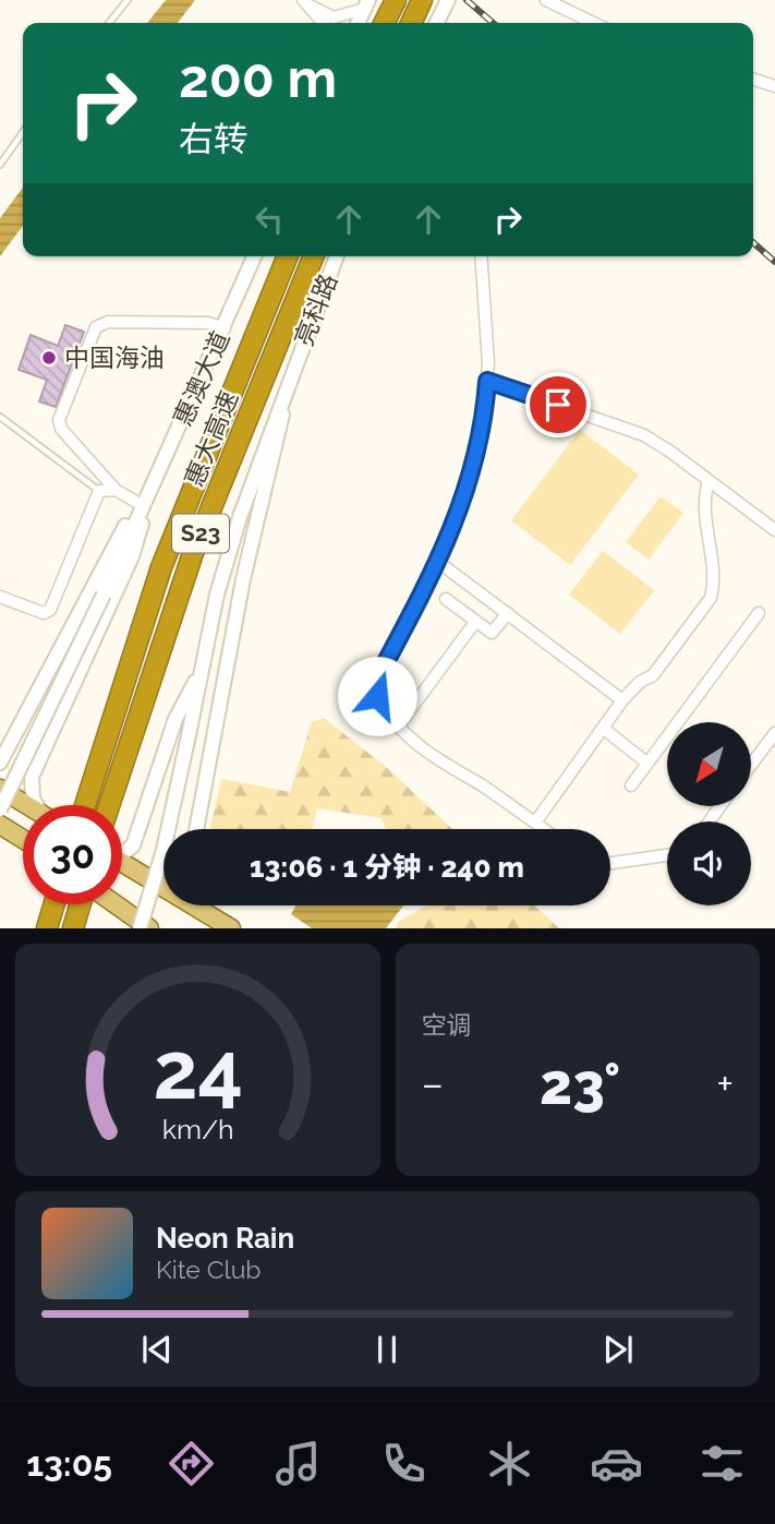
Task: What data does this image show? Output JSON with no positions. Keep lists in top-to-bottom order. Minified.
{"streets":{"highway":["惠大高速","S23"],"street":["亮科路","惠澳大道"]},"places":["中国海油"],"north":"bottom left","page":{"turn":["200 m","右转"],"limit":"30","trip":"13:06 · 1 分钟 · 240 m","tile":"空调","heat":["−","23°","+"],"song":["Neon Rain","Kite Club"],"tabs":"13:05","gauge":["24","km/h"]}}
